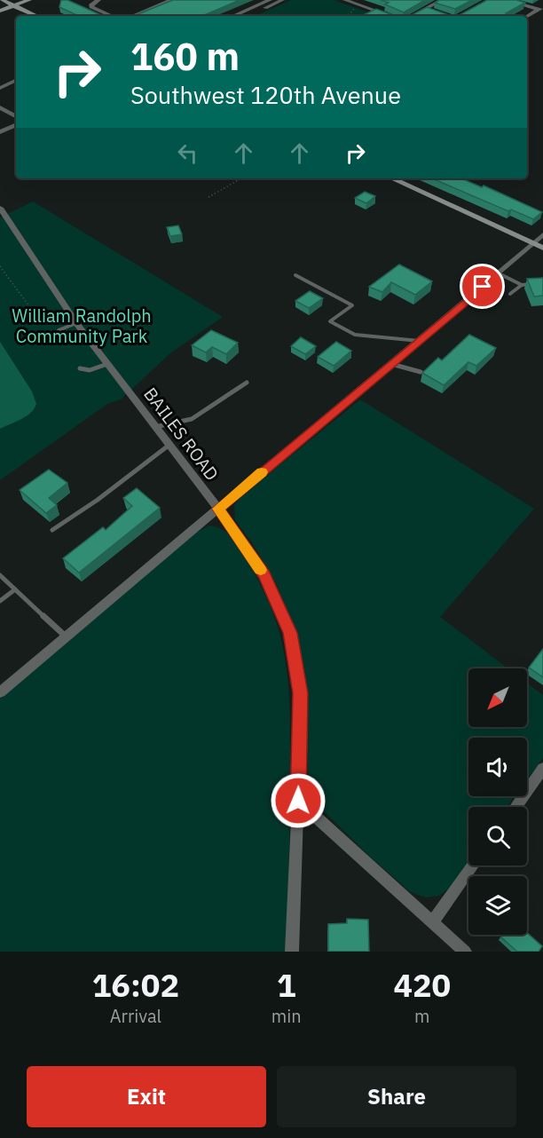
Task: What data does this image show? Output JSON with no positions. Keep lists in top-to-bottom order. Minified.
{"streets":{"street":["BAILES ROAD"]},"parks":["William Randolph Community Park"],"north":"bottom left","page":{"turn":["160 m","Southwest 120th Avenue"],"eta":["16:02","Arrival","1","min","420","m"],"buttons":["Exit","Share"]}}
